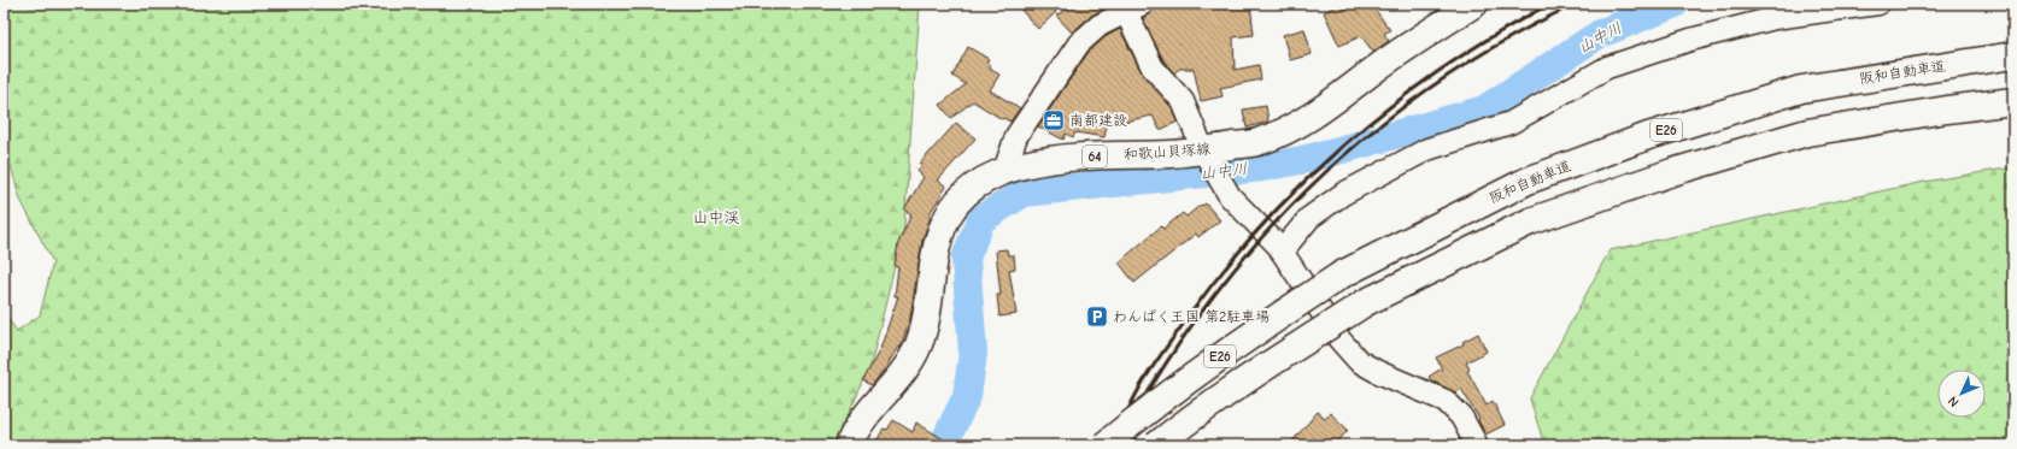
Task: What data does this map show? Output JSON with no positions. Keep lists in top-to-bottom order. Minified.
{"streets":{"main road":["阪和自動車道","E26","和歌山貝塚線","64"]},"districts":["山中渓"],"water":["山中川"],"places":{"office":["南都建設"],"parking":["わんぱく王国 第2駐車場"]},"north":"bottom left"}
